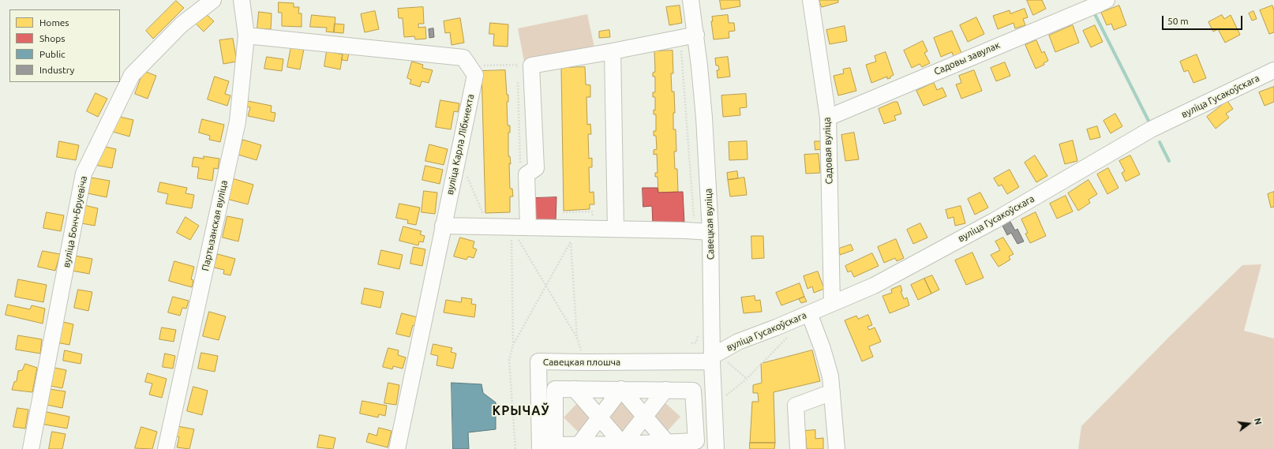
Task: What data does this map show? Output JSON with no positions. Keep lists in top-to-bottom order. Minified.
{"streets":{"street":["Садовы завулак","вуліца Гусакоўскага","вуліца Карла Лібкнехта","Садовая вуліца","вуліца Бонч-Бруевіча","Савецкая вуліца","Партызанская вуліца","Савецкая плошча"]},"crossings":[["Садовы завулак","Садовая вуліца"],["вуліца Гусакоўскага","Садовая вуліца"],["вуліца Гусакоўскага","Савецкая вуліца"],["вуліца Гусакоўскага","Савецкая плошча"],["Савецкая вуліца","Савецкая плошча"]],"districts":["КРЫЧАЎ"],"legend":["Homes","Shops","Public","Industry"],"scale_bar":"50 m","north":"right"}
